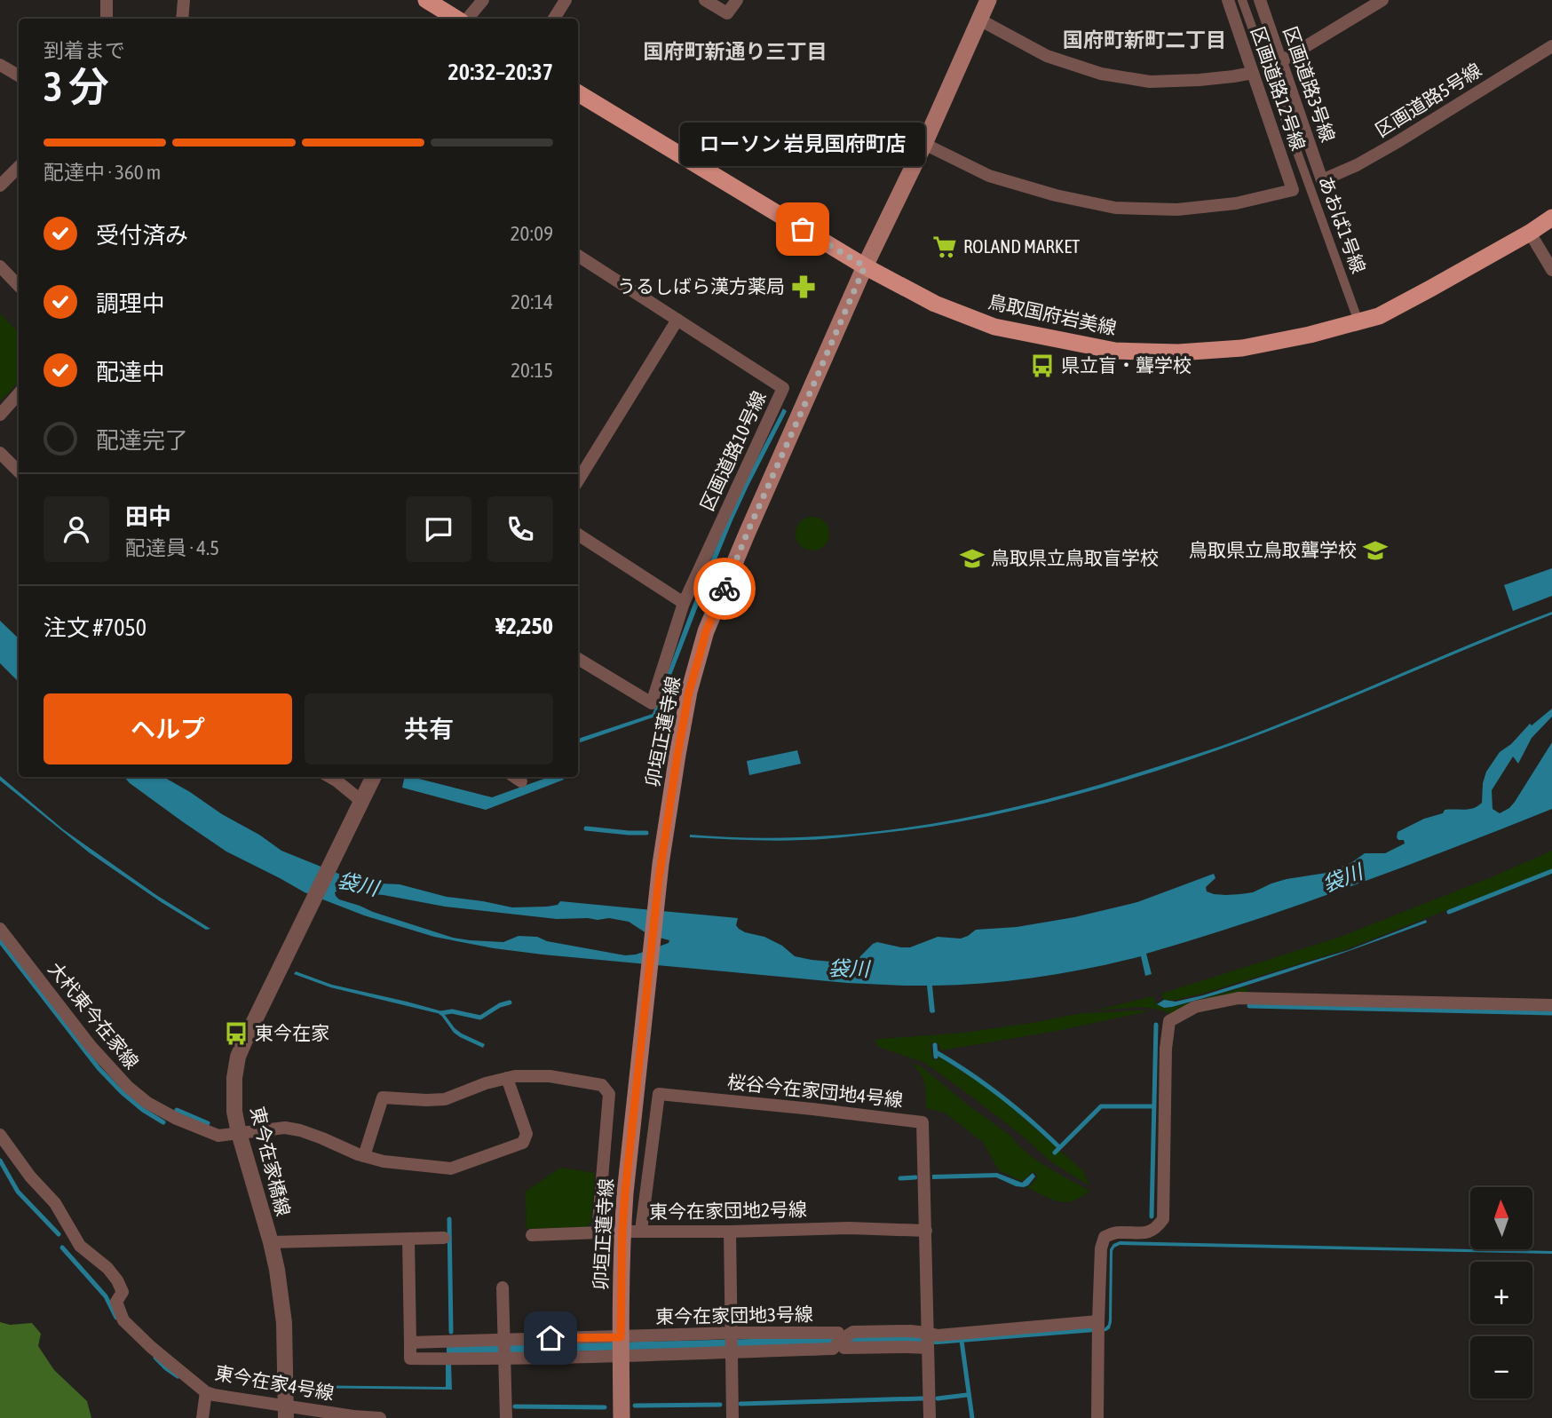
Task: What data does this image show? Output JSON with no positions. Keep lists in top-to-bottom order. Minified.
{"streets":{"main road":["鳥取国府岩美線","卯垣正蓮寺線"],"street":["区画道路3号線","区画道路12号線","区画道路5号線","あおば1号線","区画道路10号線","大杙東今在家線","桜谷今在家団地4号線","東今在家橋線","東今在家団地2号線","東今在家団地3号線","東今在家4号線"]},"crossings":[["区画道路3号線","区画道路5号線"],["区画道路12号線","卯垣正蓮寺線"],["あおば1号線","鳥取国府岩美線"],["鳥取国府岩美線","卯垣正蓮寺線"],["卯垣正蓮寺線","東今在家団地2号線"],["卯垣正蓮寺線","東今在家団地3号線"],["大杙東今在家線","東今在家橋線"],["桜谷今在家団地4号線","東今在家団地2号線"],["桜谷今在家団地4号線","東今在家団地3号線"],["東今在家橋線","東今在家4号線"]],"districts":["国府町新町二丁目","国府町新通り三丁目"],"water":["袋川"],"places":{"other":["ローソン 岩見国府町店"],"supermarket":["ROLAND MARKET"],"pharmacy":["うるしばら漢方薬局"],"bus stop":["県立盲・聾学校","東今在家"],"school or university":["鳥取県立鳥取聾学校","鳥取県立鳥取盲学校"]},"north":"top","page":{"heading":["3 分","到着まで","20:32–20:37"],"panel":["田中","配達員 · 4.5","注文 #7050","¥2,250"],"bubble":"ローソン 岩見国府町店","bar":"配達中 · 360 m","list":[["受付済み","20:09"],["調理中","20:14"],["配達中","20:15"],"配達完了"],"buttons":["ヘルプ","共有"],"map_buttons":["+","−"]}}
